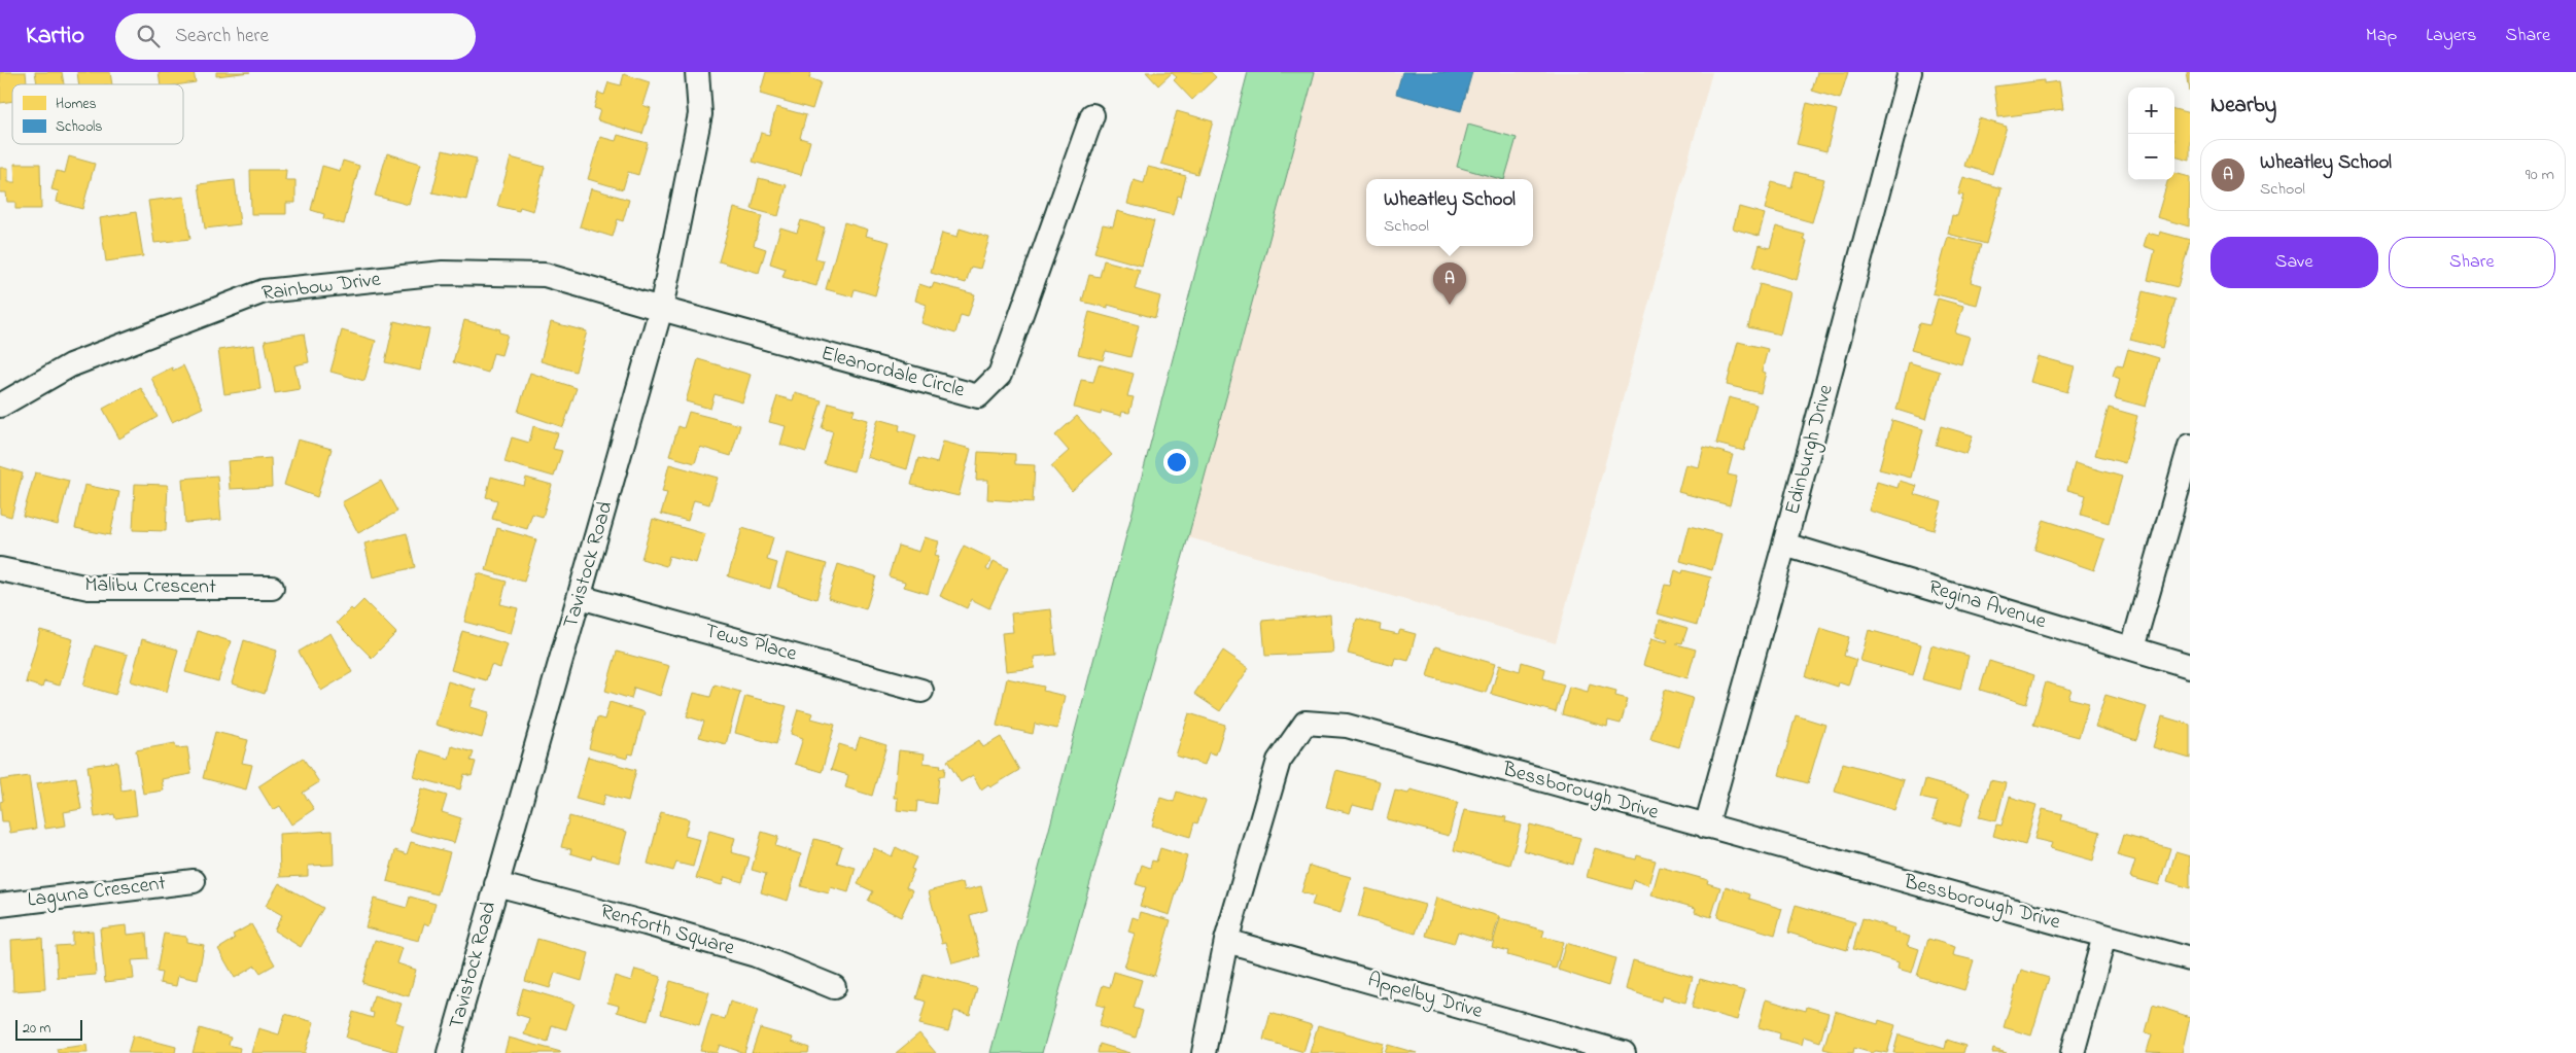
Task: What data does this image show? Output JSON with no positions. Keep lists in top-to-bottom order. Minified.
{"streets":{"street":["Rainbow Drive","Eleanordale Circle","Edinburgh Drive","Tavistock Road","Malibu Crescent","Regina Avenue","Tews Place","Bessborough Drive","Laguna Crescent","Renforth Square","Appelby Drive"]},"crossings":[["Rainbow Drive","Eleanordale Circle"],["Rainbow Drive","Tavistock Road"],["Eleanordale Circle","Tavistock Road"],["Edinburgh Drive","Regina Avenue"],["Edinburgh Drive","Bessborough Drive"],["Tavistock Road","Tews Place"],["Tavistock Road","Renforth Square"],["Bessborough Drive","Appelby Drive"]],"legend":["Homes","Schools"],"scale_bar":"20 m","page":{"header":"Kartio","search":"Search here","nav":["Map","Layers","Share"],"heading":"Nearby","map_buttons":["+","−"],"list":[{"mark":"A","name":"Wheatley School","note":"School","value":"90 m"}],"popup":["Wheatley School","School"],"buttons":["Save","Share"],"pins":"A","scale":"20 m"}}
